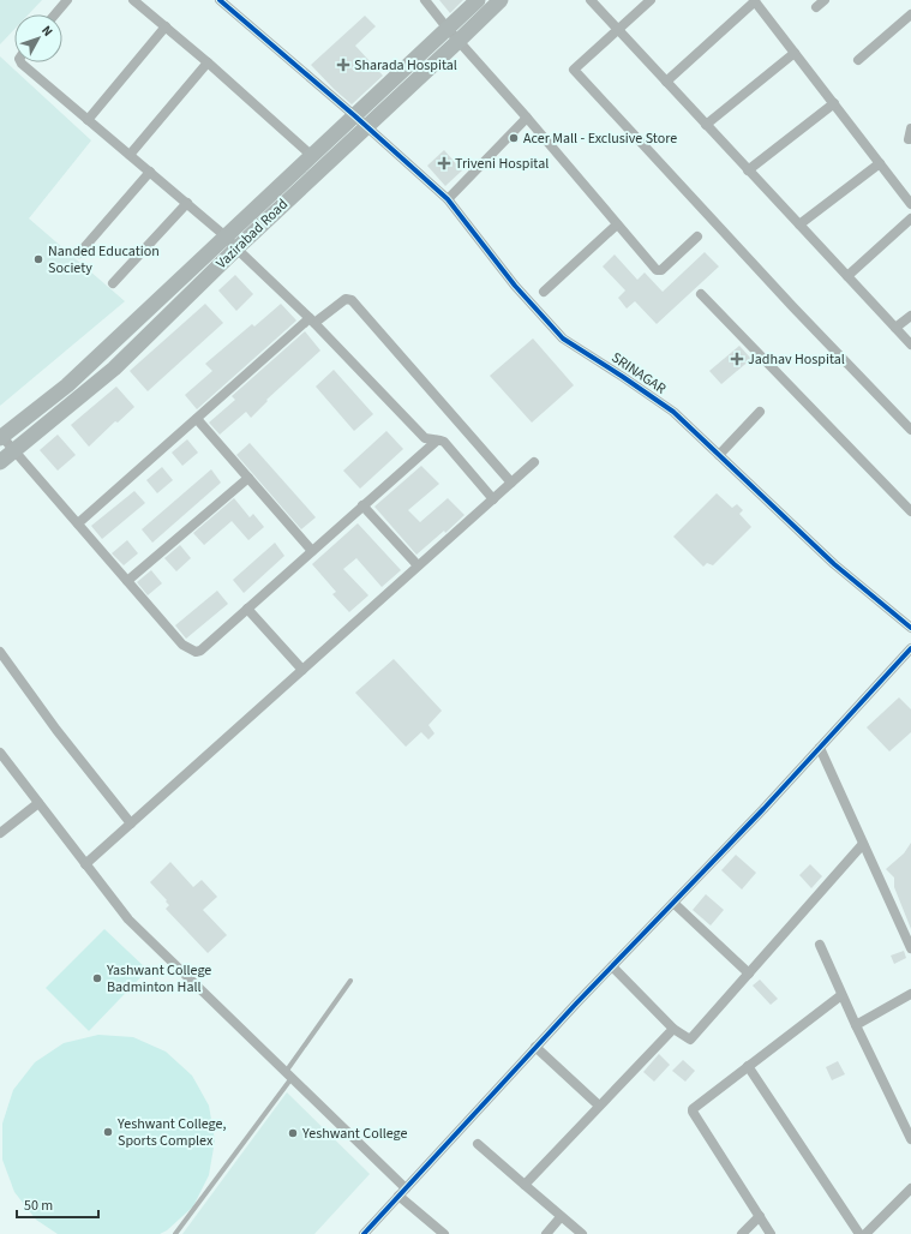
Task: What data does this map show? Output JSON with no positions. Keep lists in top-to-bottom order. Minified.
{"streets":{"main road":["Vazirabad Road"],"street":["SRINAGAR"]},"crossings":[["Vazirabad Road","SRINAGAR"]],"places":{"health":["Sharada Hospital","Triveni Hospital","Jadhav Hospital"],"other":["Acer Mall - Exclusive Store","Nanded Education Society","Yashwant College Badminton Hall","Yeshwant College, Sports Complex","Yeshwant College"]},"scale_bar":"50 m","north":"top right"}
